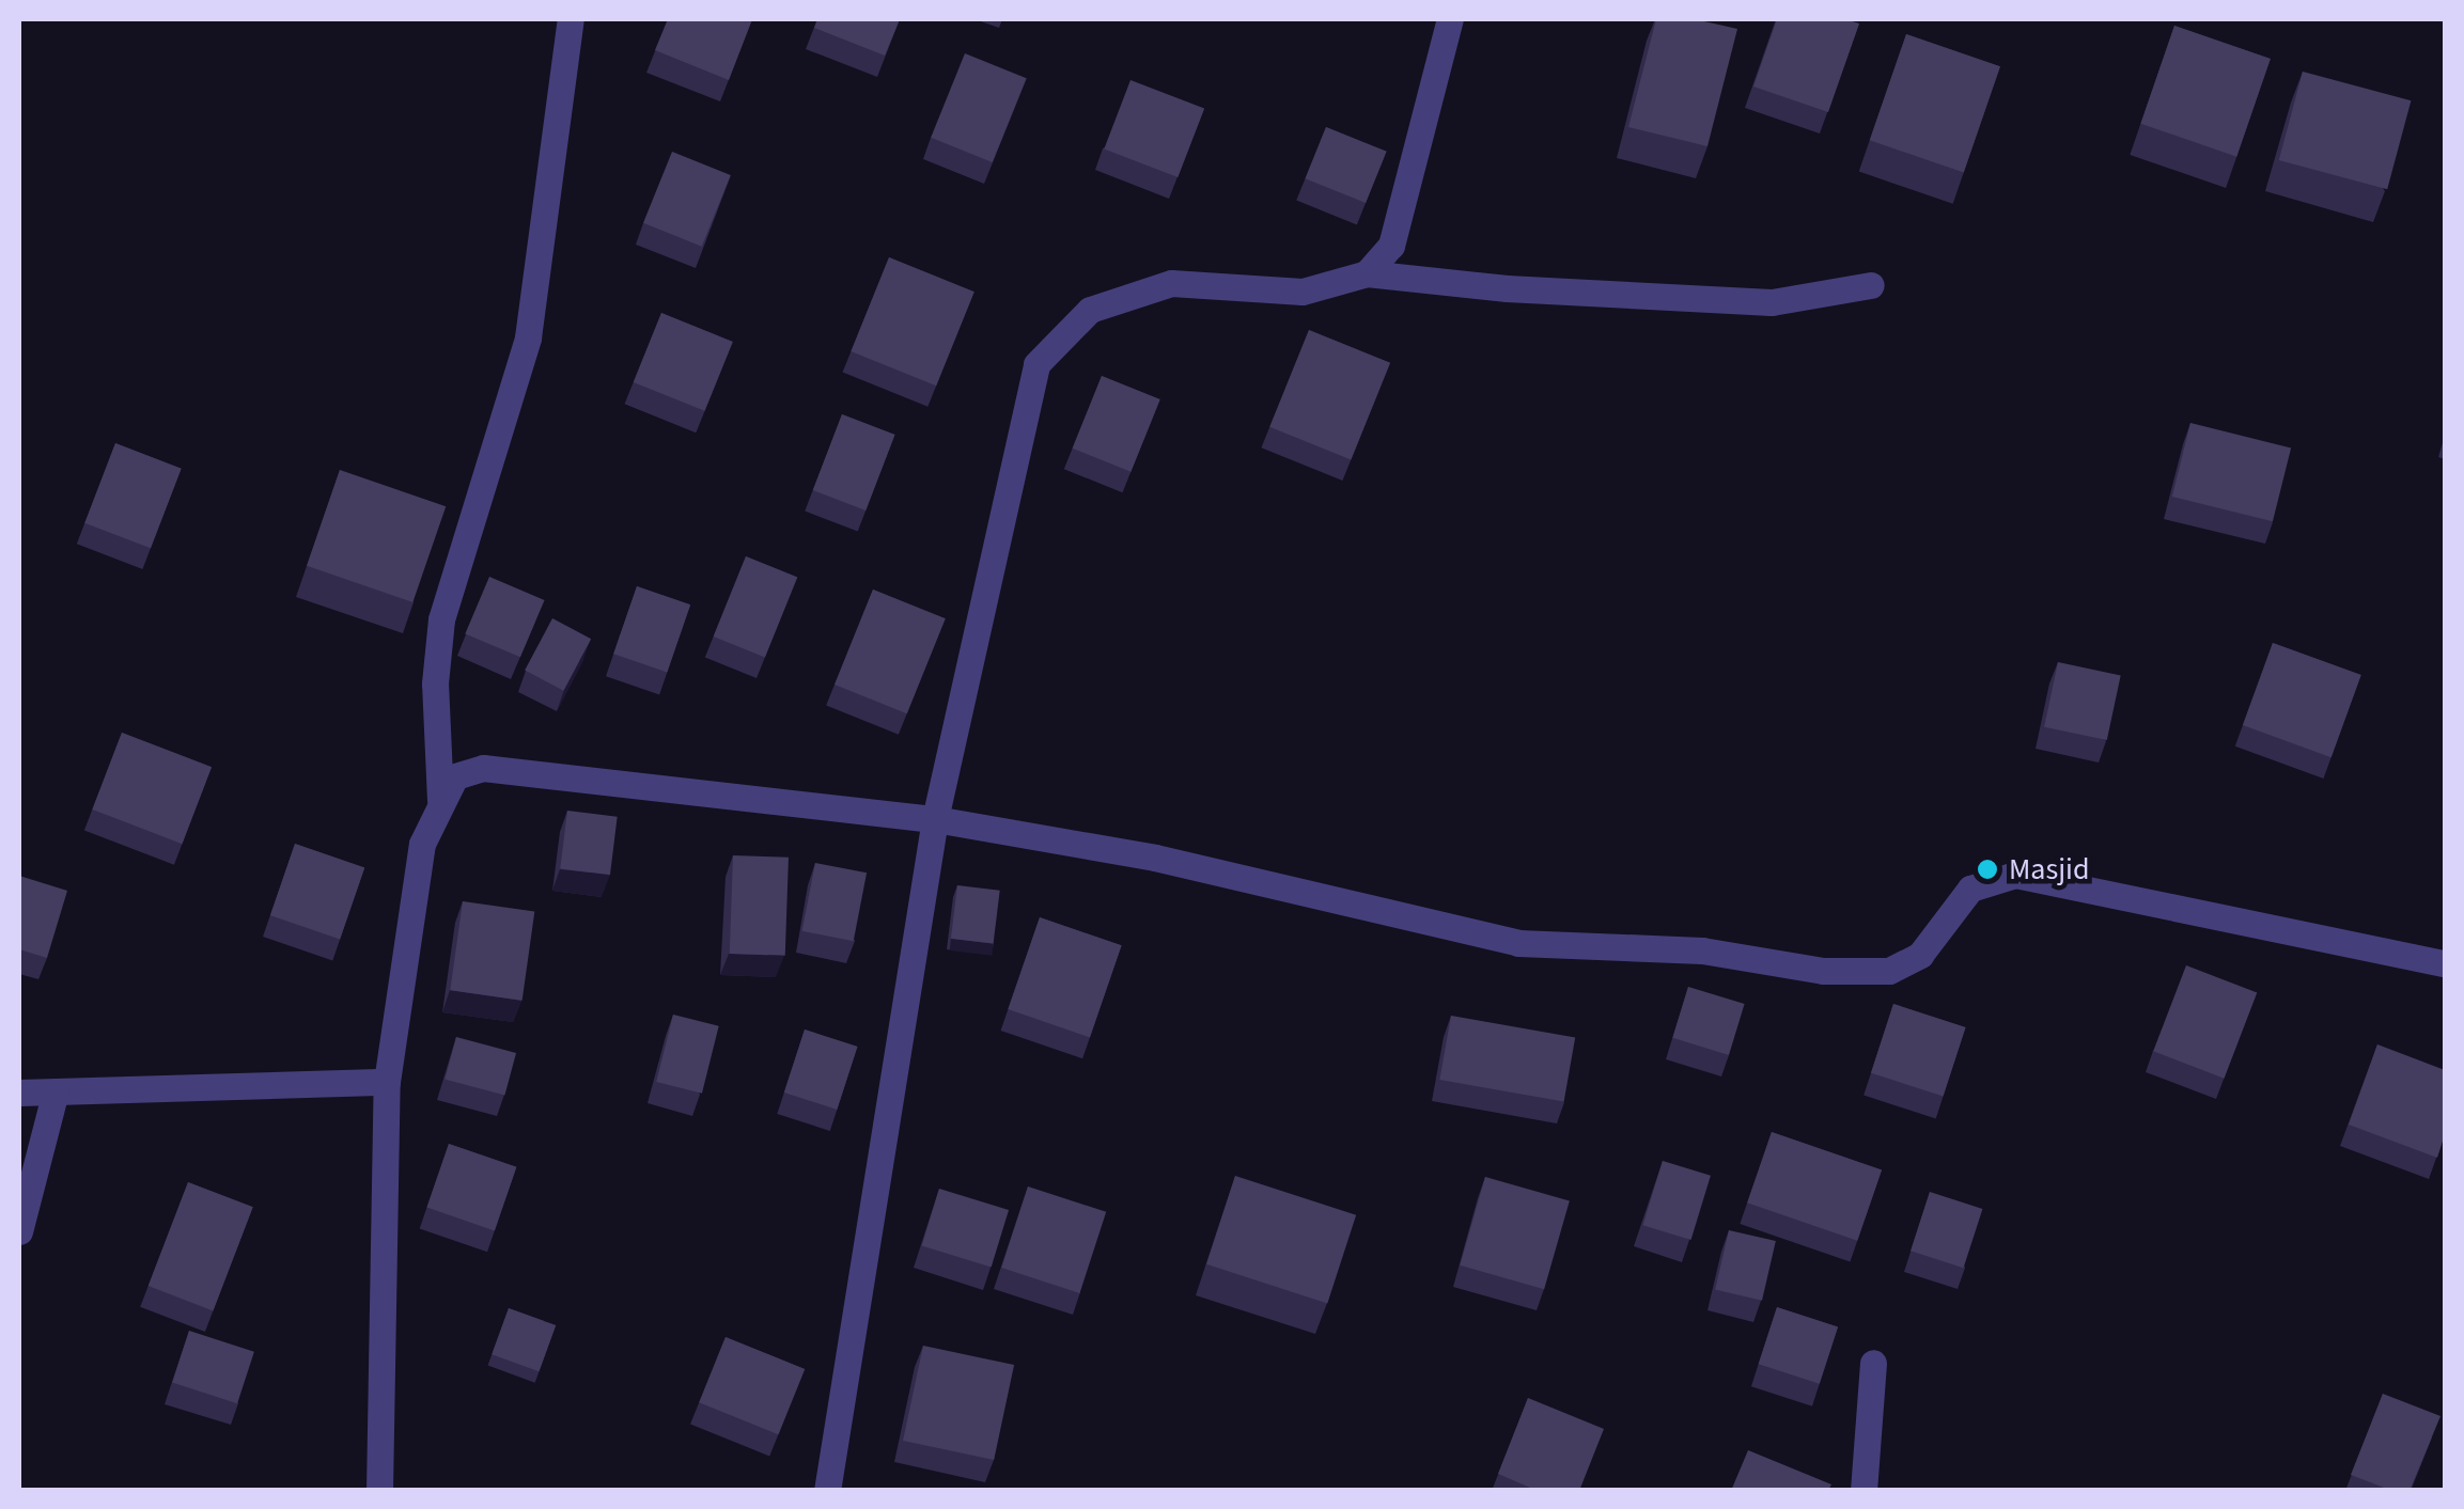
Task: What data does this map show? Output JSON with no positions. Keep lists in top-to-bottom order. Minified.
{"places":["Masjid"]}
